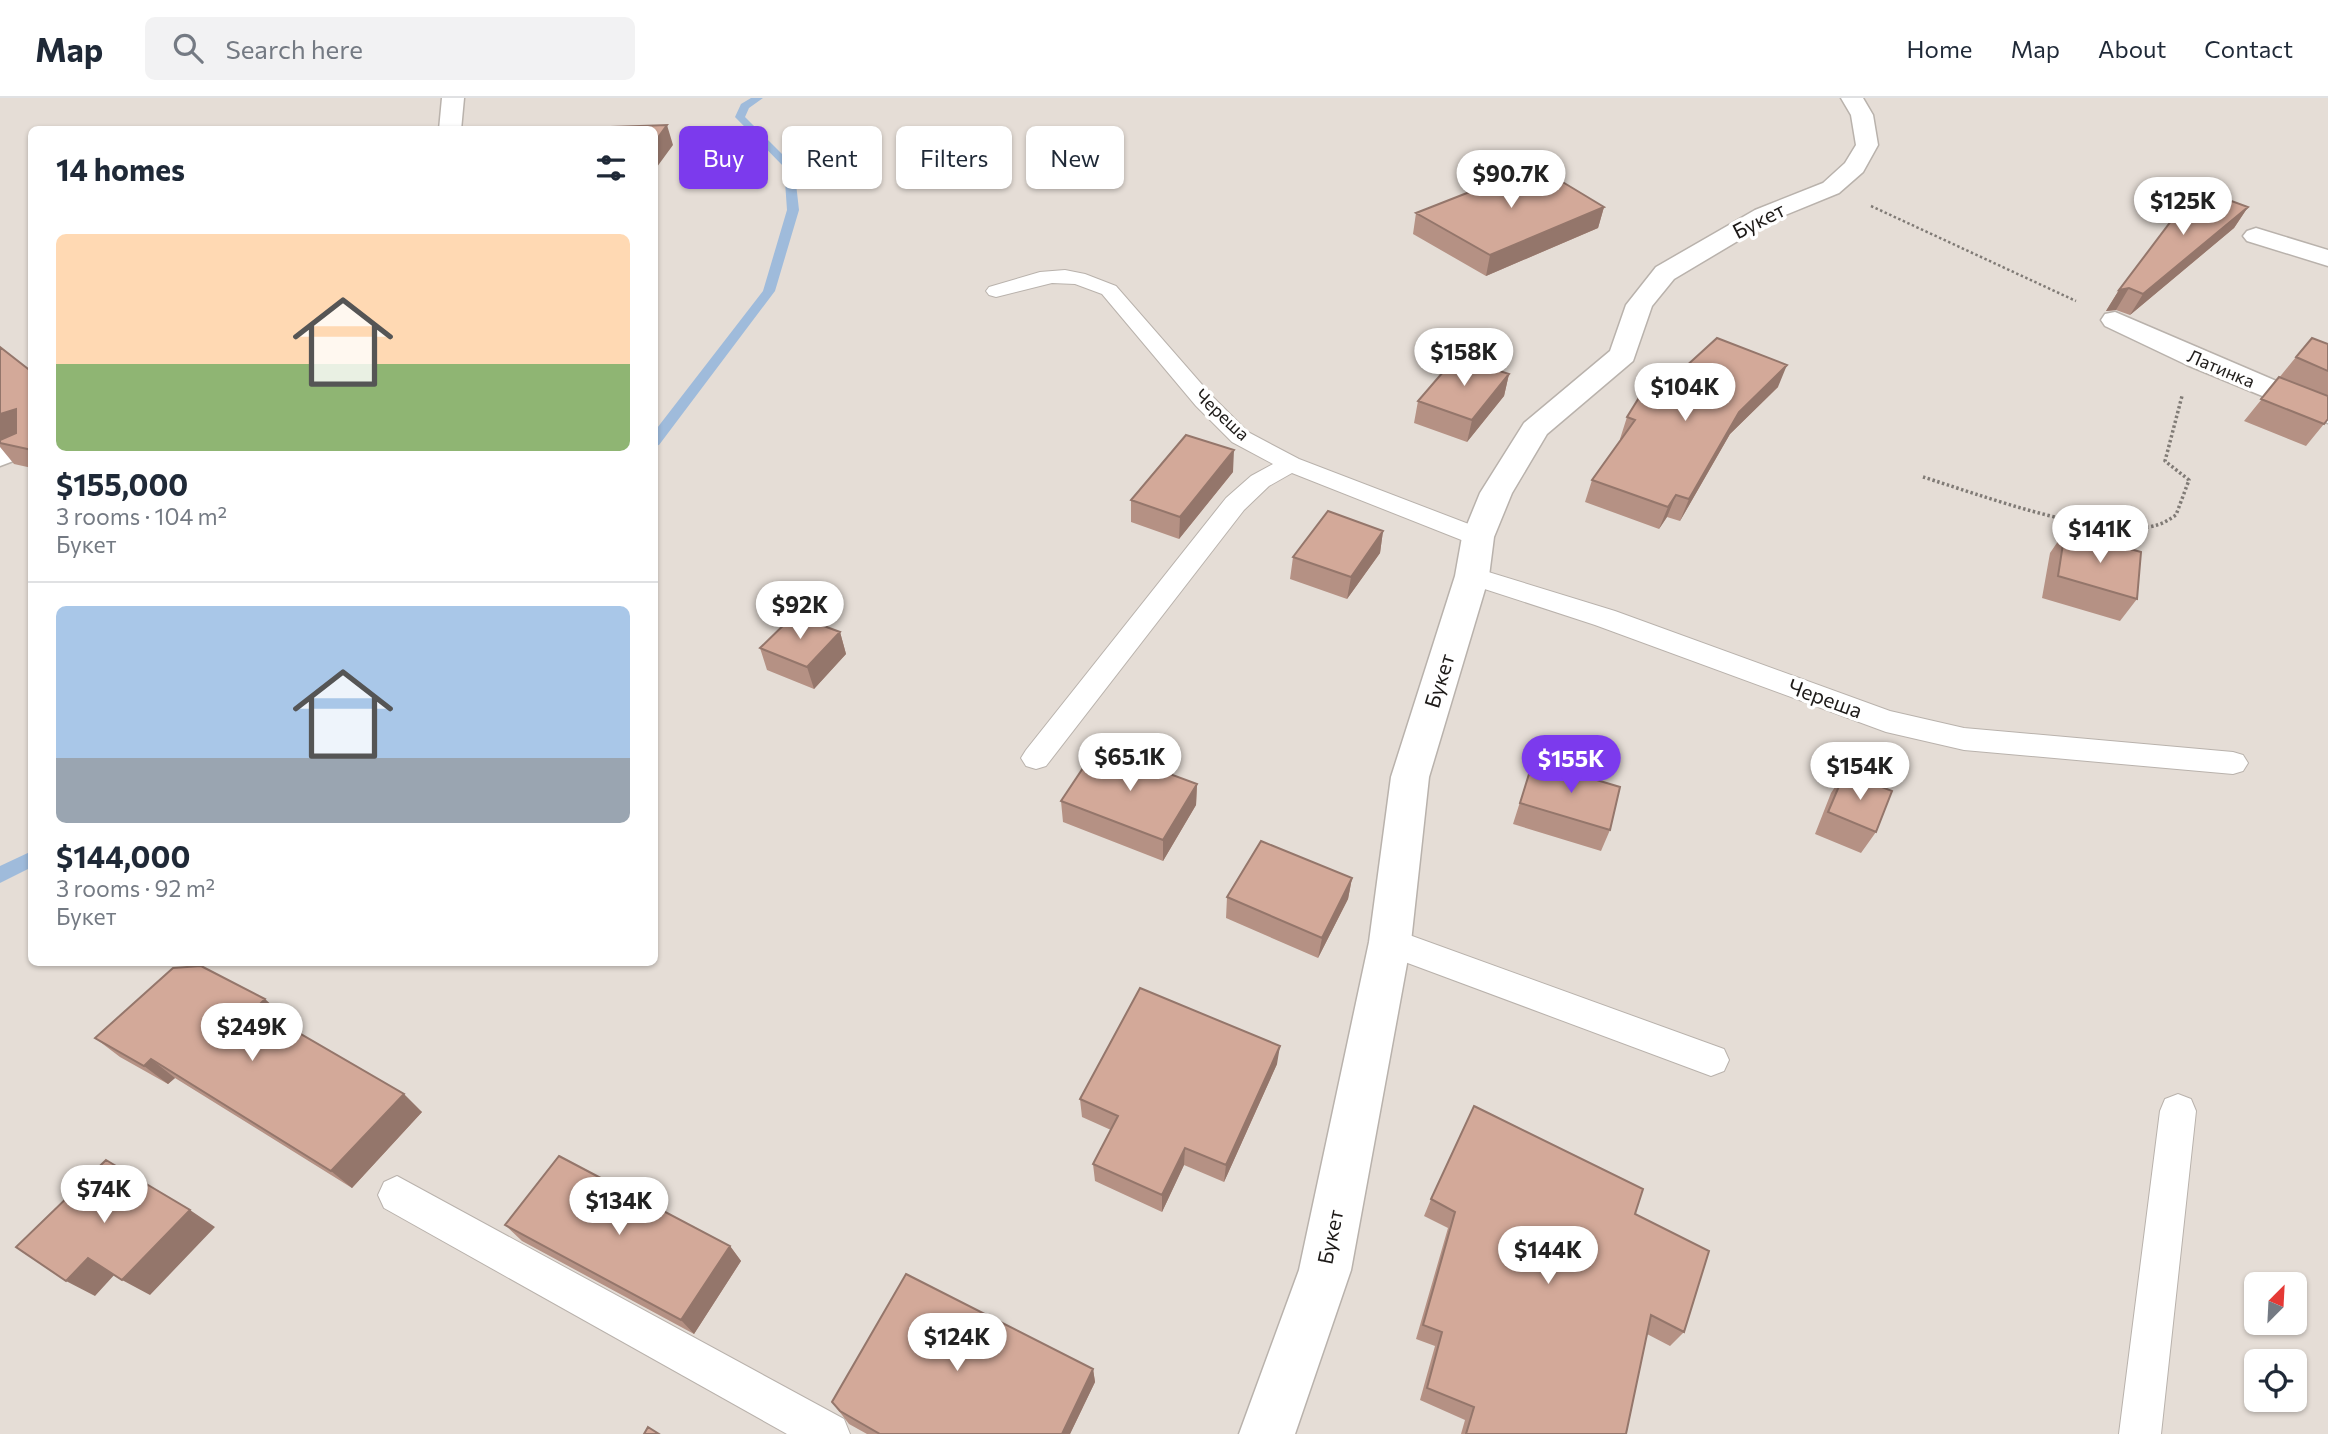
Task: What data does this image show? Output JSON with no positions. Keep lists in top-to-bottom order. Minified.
{"streets":{"street":["Букет","Латинка"],"lane":["Череша"]},"crossings":[["Букет","Череша"]],"north":"top right","page":{"header":"Map","search":"Search here","nav":["Home","Map","About","Contact"],"chip":["Buy","Rent","Filters","New"],"heading":"14 homes","price":["$90.7K","$125K","$158K","$104K","$141K","$92K","$65.1K","$155K","$154K","$249K","$74K","$134K","$144K","$124K"],"list":[{"name":"$155,000","note":"3 rooms · 104 m² · Букет"},{"name":"$144,000","note":"3 rooms · 92 m² · Букет"}]}}
